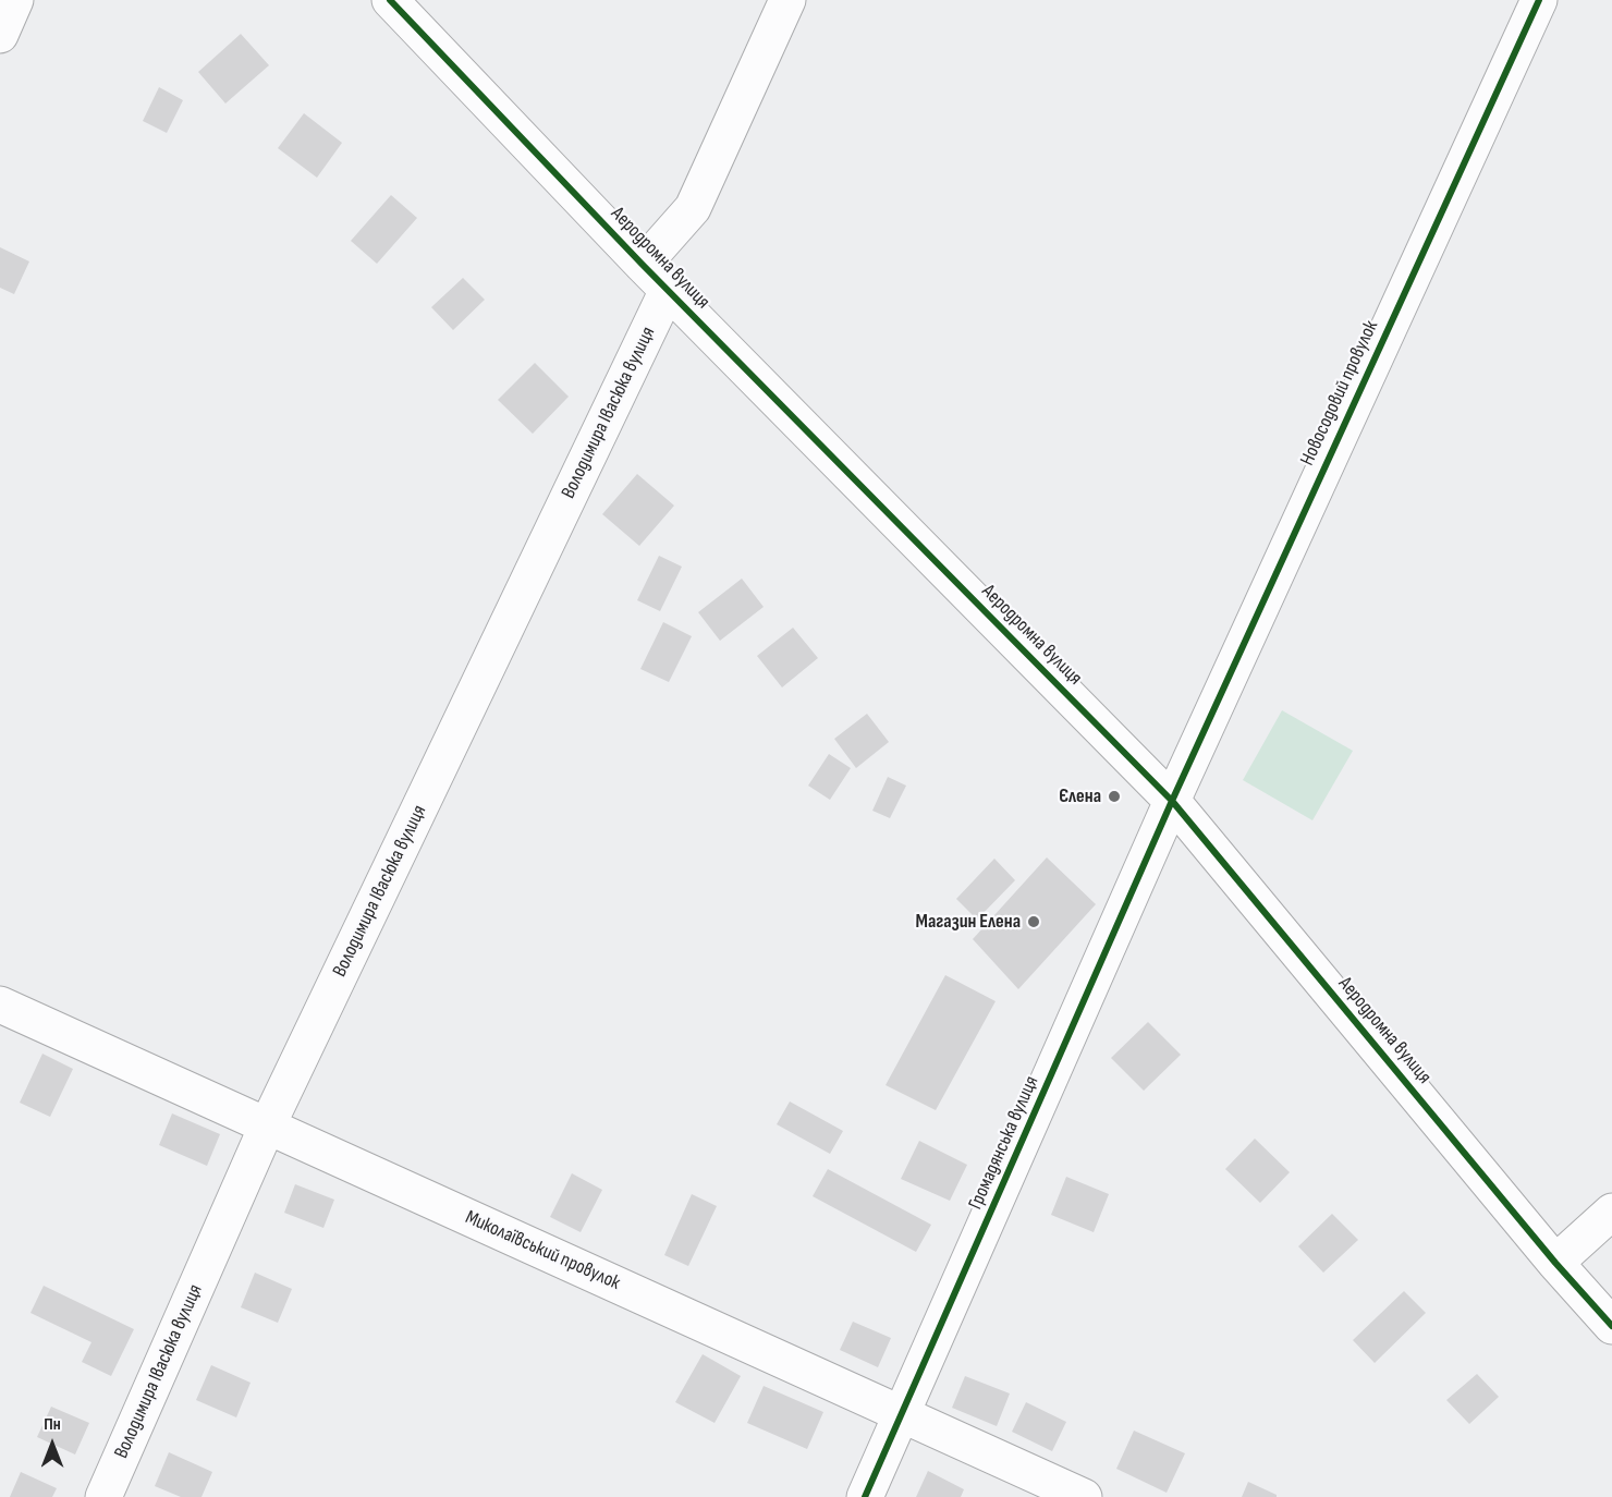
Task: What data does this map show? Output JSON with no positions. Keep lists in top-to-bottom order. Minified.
{"streets":{"street":["Аеродромна вулиця","Новосодовий провулок","Володимира Івасюка вулиця","Громадянська вулиця","Миколаївський провулок"]},"crossings":[["Аеродромна вулиця","Новосодовий провулок"],["Аеродромна вулиця","Володимира Івасюка вулиця"],["Аеродромна вулиця","Громадянська вулиця"],["Новосодовий провулок","Громадянська вулиця"],["Володимира Івасюка вулиця","Миколаївський провулок"],["Громадянська вулиця","Миколаївський провулок"]],"places":["Єлена","Магазин Елена"],"north":"top"}
